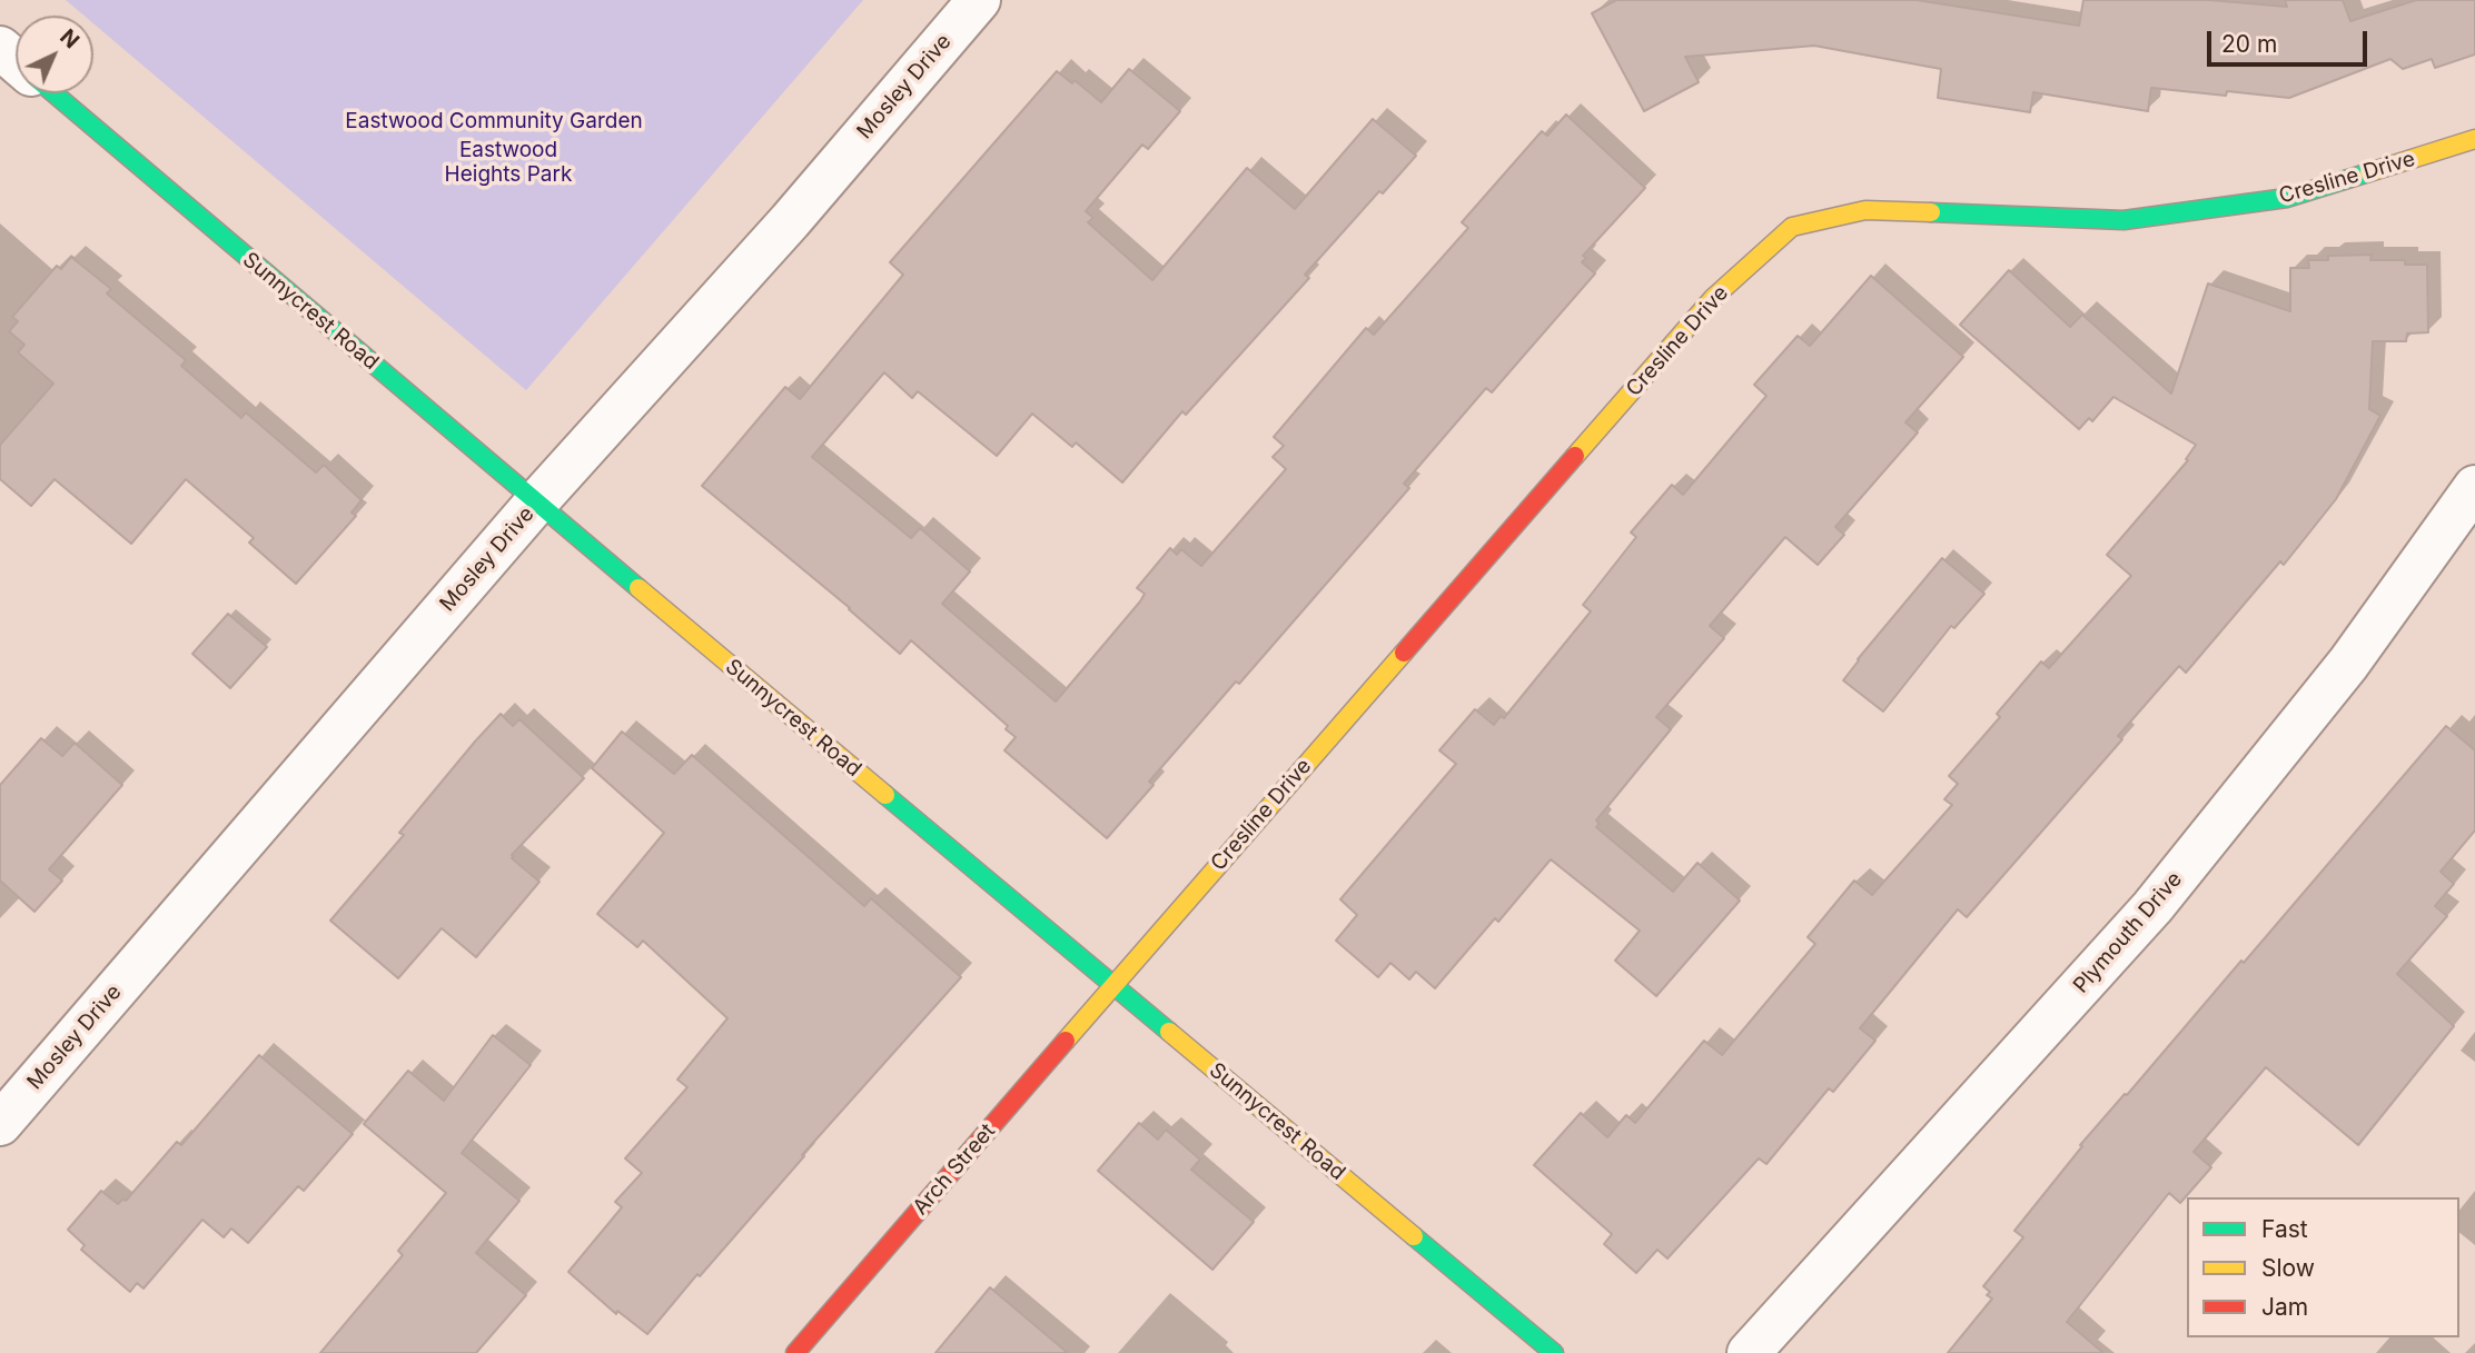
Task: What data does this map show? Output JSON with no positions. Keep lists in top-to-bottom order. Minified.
{"streets":{"street":["Mosley Drive","Cresline Drive","Sunnycrest Road","Plymouth Drive","Arch Street"]},"crossings":[["Mosley Drive","Sunnycrest Road"],["Cresline Drive","Sunnycrest Road"],["Cresline Drive","Arch Street"],["Sunnycrest Road","Arch Street"]],"parks":["Eastwood Community Garden","Eastwood Heights Park"],"legend":["Fast","Slow","Jam"],"scale_bar":"20 m","north":"top right"}
